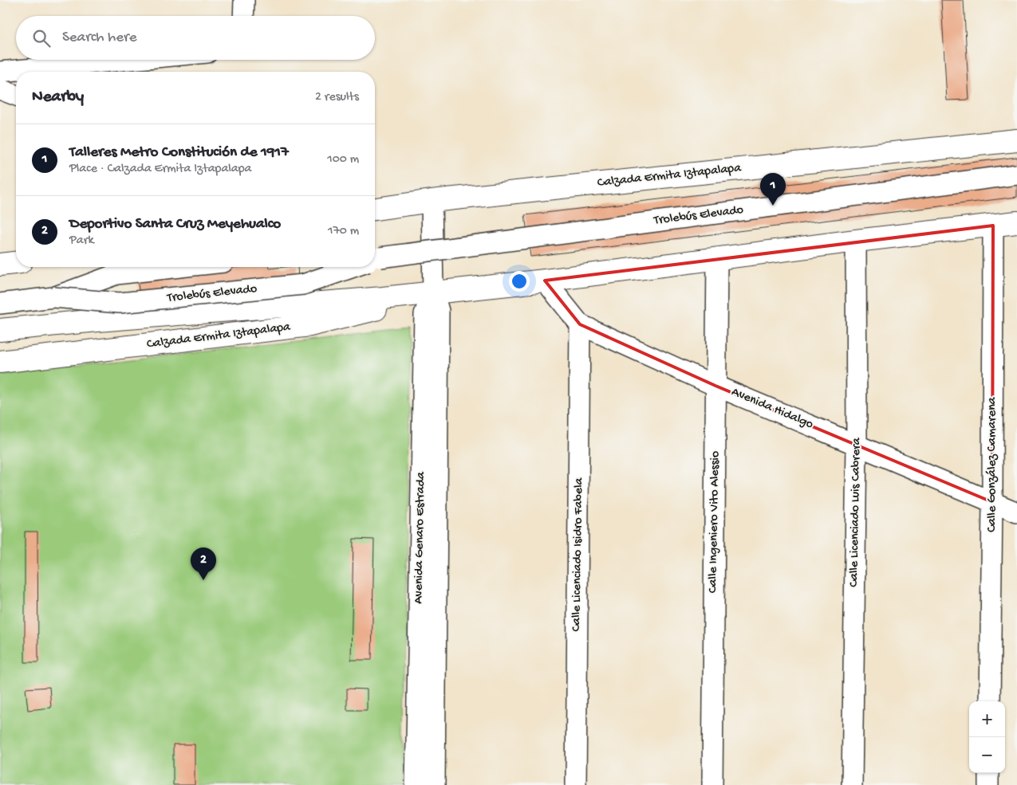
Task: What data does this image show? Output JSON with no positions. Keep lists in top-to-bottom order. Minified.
{"streets":{"main road":["Calzada Ermita Iztapalapa"],"street":["Trolebús Elevado","Avenida Hidalgo","Calle González Camarena","Calle Licenciado Luis Cabrera","Calle Ingeniero Vito Alessio","Avenida Genaro Estrada","Calle Licenciado Isidro Fabela"]},"crossings":[["Calzada Ermita Iztapalapa","Avenida Hidalgo"],["Calzada Ermita Iztapalapa","Calle González Camarena"],["Calzada Ermita Iztapalapa","Calle Licenciado Luis Cabrera"],["Calzada Ermita Iztapalapa","Calle Ingeniero Vito Alessio"],["Calzada Ermita Iztapalapa","Avenida Genaro Estrada"],["Avenida Hidalgo","Calle González Camarena"],["Avenida Hidalgo","Calle Licenciado Luis Cabrera"],["Avenida Hidalgo","Calle Ingeniero Vito Alessio"],["Avenida Hidalgo","Calle Licenciado Isidro Fabela"]],"page":{"search":"Search here","heading":["Nearby","2 results"],"list":[{"mark":"1","name":"Talleres Metro Constitución de 1917","note":"Place · Calzada Ermita Iztapalapa","value":"100 m"},{"mark":"2","name":"Deportivo Santa Cruz Meyehualco","note":"Park","value":"170 m"}],"pins":["1","2"],"map_buttons":["+","−"]}}
